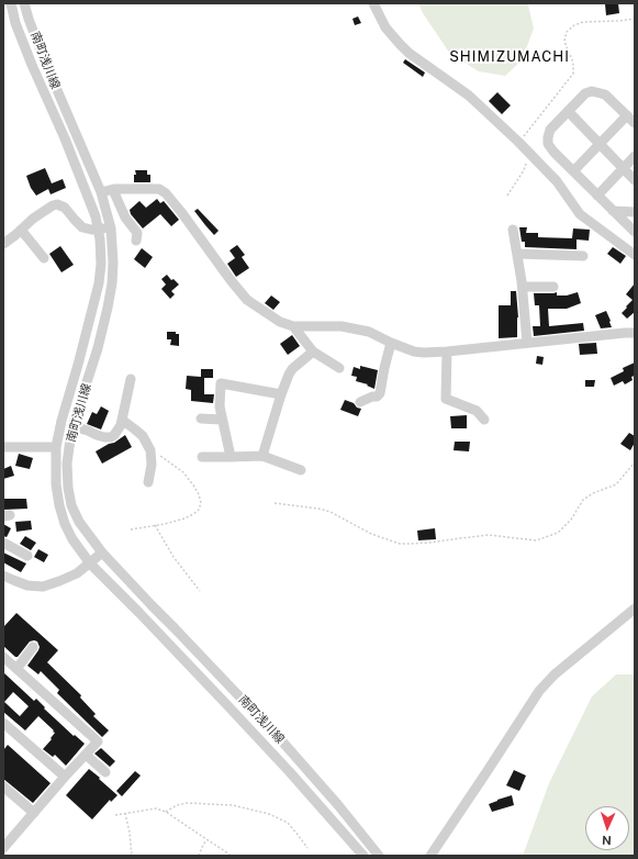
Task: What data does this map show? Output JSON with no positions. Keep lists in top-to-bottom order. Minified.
{"streets":{"street":["南町浅川線"]},"districts":["SHIMIZUMACHI"],"north":"bottom"}
